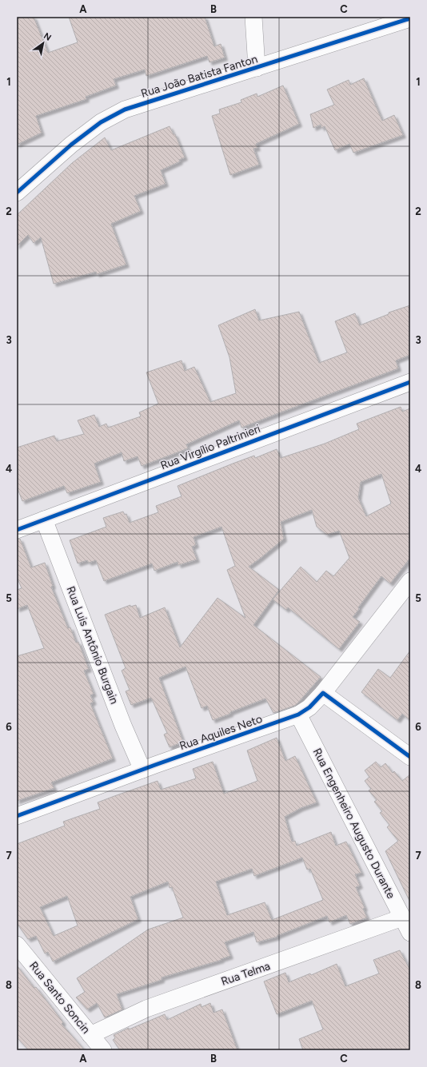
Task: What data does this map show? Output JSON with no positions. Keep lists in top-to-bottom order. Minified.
{"streets":{"street":["Rua João Batista Fanton","Rua Virgílio Paltrinieri","Rua Luis Antônio Burgain","Rua Aquiles Neto","Rua Engenheiro Augusto Durante","Rua Telma","Rua Santo Soncin"]},"crossings":[["Rua Virgílio Paltrinieri","Rua Luis Antônio Burgain"],["Rua Luis Antônio Burgain","Rua Aquiles Neto"],["Rua Aquiles Neto","Rua Engenheiro Augusto Durante"],["Rua Engenheiro Augusto Durante","Rua Telma"],["Rua Telma","Rua Santo Soncin"]],"north":"top right","grid":{"columns":["A","B","C"],"rows":["1","2","3","4","5","6","7","8"]}}
